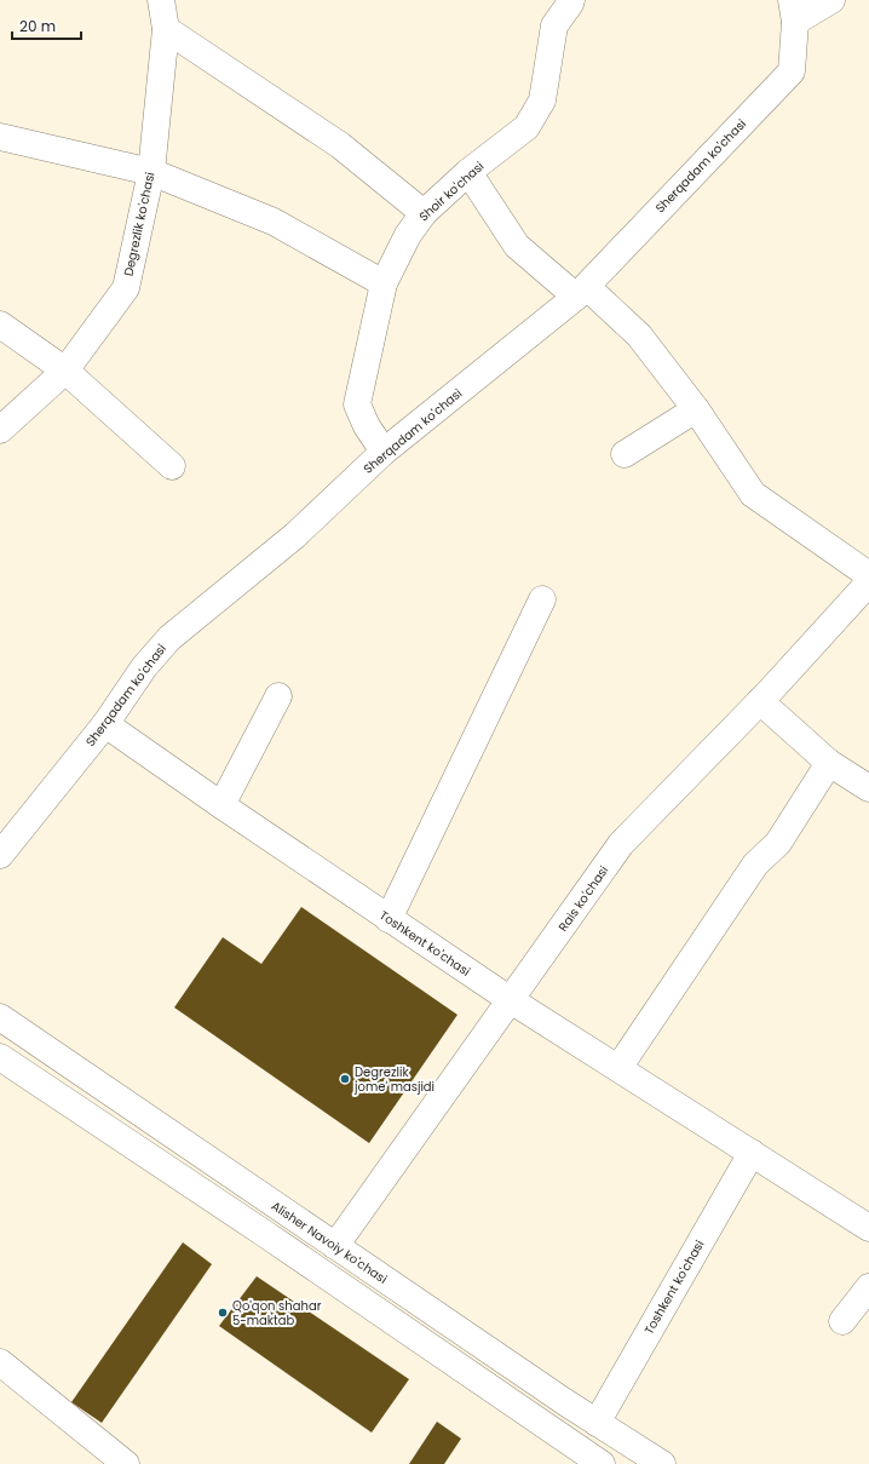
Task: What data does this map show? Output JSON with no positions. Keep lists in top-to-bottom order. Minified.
{"streets":{"street":["Sherqadam ko'chasi","Shoir ko'chasi","Degrezlik ko'chasi","Rais ko'chasi","Toshkent ko'chasi","Alisher Navoiy ko'chasi"]},"crossings":[["Sherqadam ko'chasi","Shoir ko'chasi"],["Sherqadam ko'chasi","Toshkent ko'chasi"],["Rais ko'chasi","Toshkent ko'chasi"],["Rais ko'chasi","Alisher Navoiy ko'chasi"],["Toshkent ko'chasi","Alisher Navoiy ko'chasi"]],"places":["Degrezlik jome' masjidi","Qo'qon shahar 5-maktab"],"scale_bar":"20 m"}
